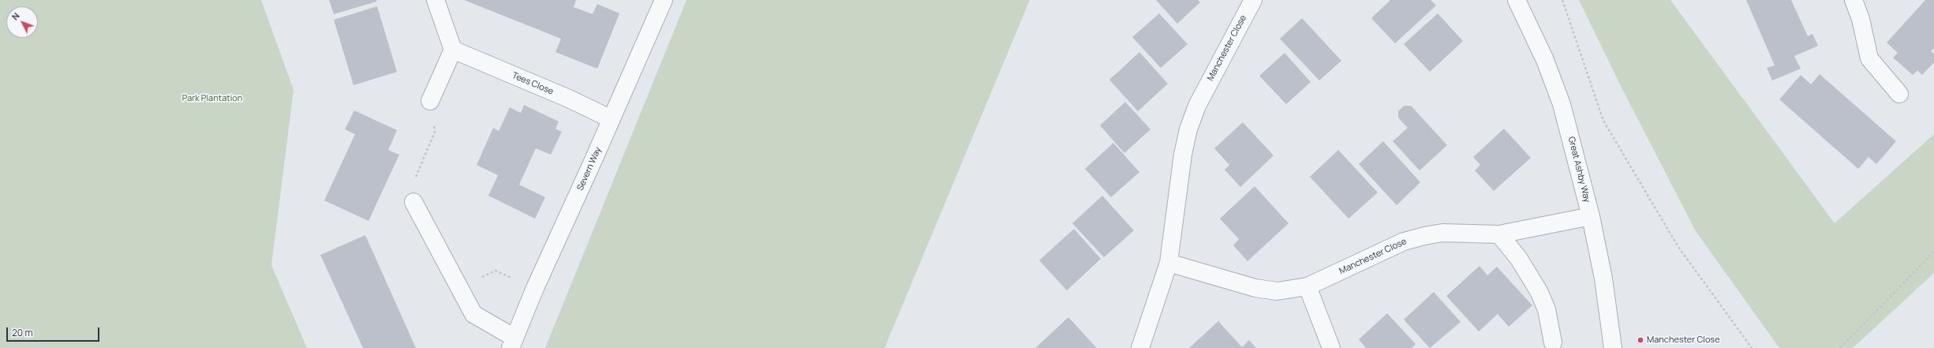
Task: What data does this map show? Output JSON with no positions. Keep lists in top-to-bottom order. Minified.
{"streets":{"street":["Manchester Close","Tees Close","Severn Way","Great Ashby Way"]},"crossings":[["Manchester Close","Great Ashby Way"],["Tees Close","Severn Way"]],"parks":["Park Plantation"],"places":["Manchester Close"],"scale_bar":"20 m","north":"top left"}
